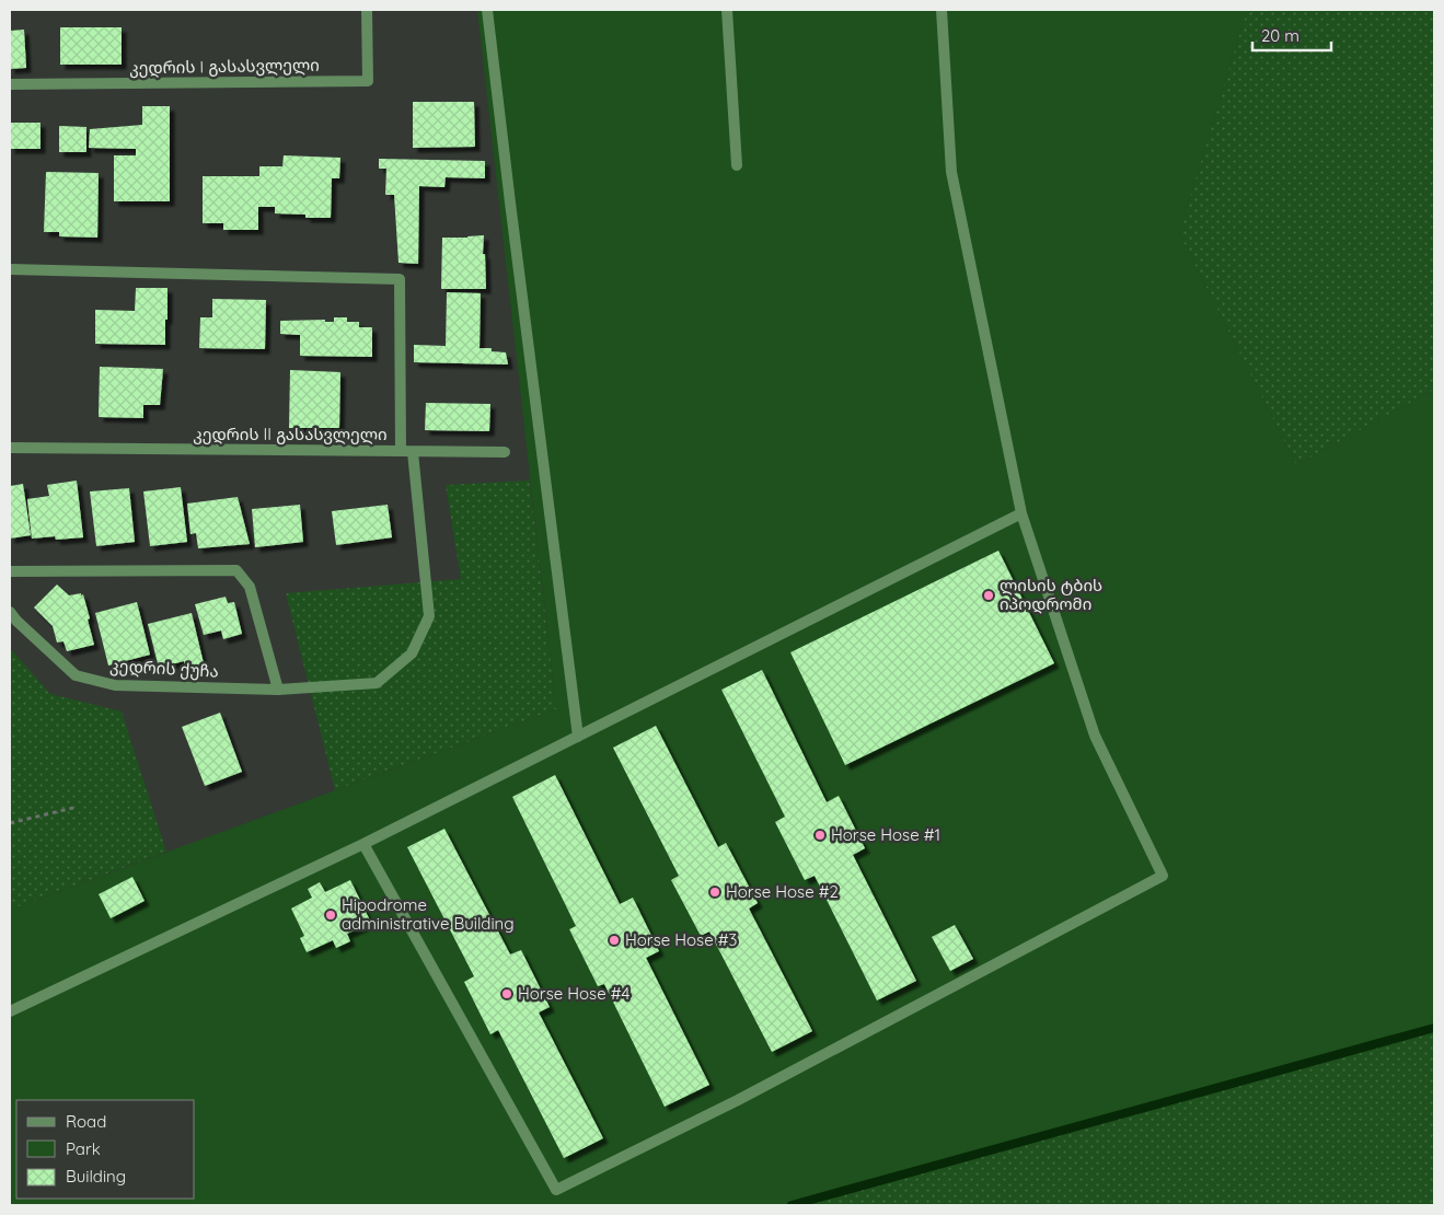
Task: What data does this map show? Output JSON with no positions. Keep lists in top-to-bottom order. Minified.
{"streets":{"street":["კედრის I გასასვლელი","კედრის II გასასვლელი","კედრის ქუჩა"]},"crossings":[["კედრის II გასასვლელი","კედრის ქუჩა"]],"places":["ლისის ტბის იპოდრომი","Horse Hose #1","Horse Hose #2","Hipodrome administrative Building","Horse Hose #3","Horse Hose #4"],"legend":["Road","Park","Building"],"scale_bar":"20 m"}
